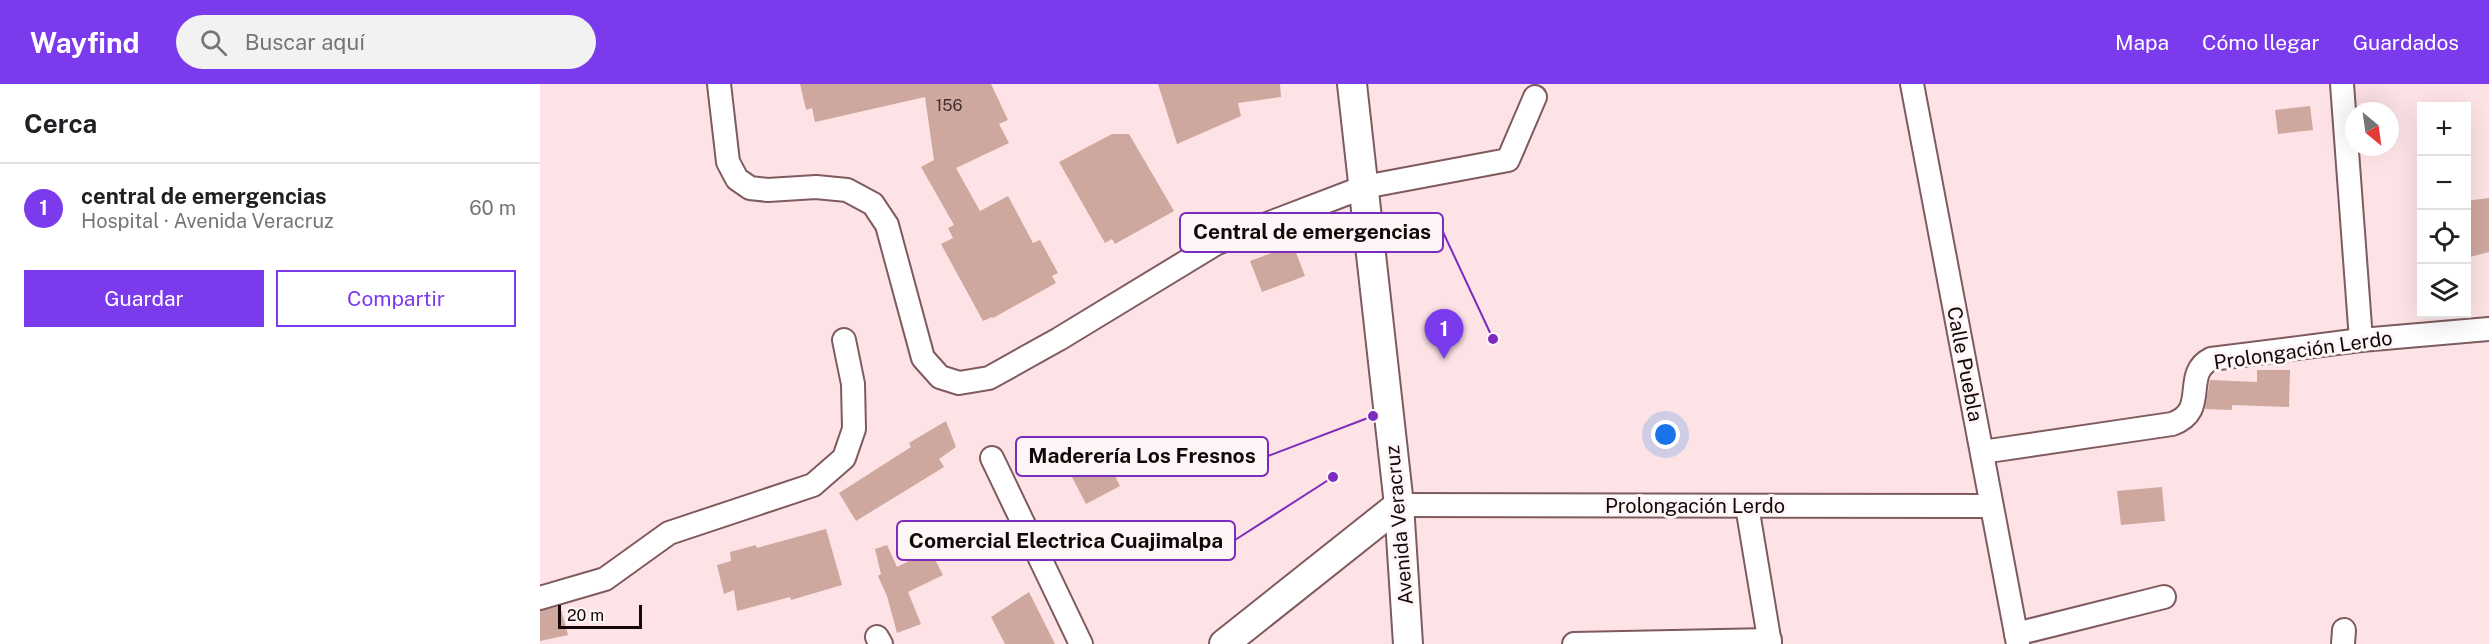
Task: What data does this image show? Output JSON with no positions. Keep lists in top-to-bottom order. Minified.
{"streets":{"street":["Prolongación Lerdo","Calle Puebla","Avenida Veracruz"]},"crossings":[["Prolongación Lerdo","Calle Puebla"],["Prolongación Lerdo","Avenida Veracruz"]],"places":["Central de emergencias","Maderería Los Fresnos","Comercial Electrica Cuajimalpa"],"house_numbers":["156"],"scale_bar":"20 m","north":"bottom right","page":{"header":"Wayfind","search":"Buscar aquí","nav":["Mapa","Cómo llegar","Guardados"],"heading":"Cerca","map_buttons":["+","−"],"list":[{"mark":"1","name":"central de emergencias","note":"Hospital · Avenida Veracruz","value":"60 m"}],"buttons":["Guardar","Compartir"],"pins":"1","scale":"20 m"}}
